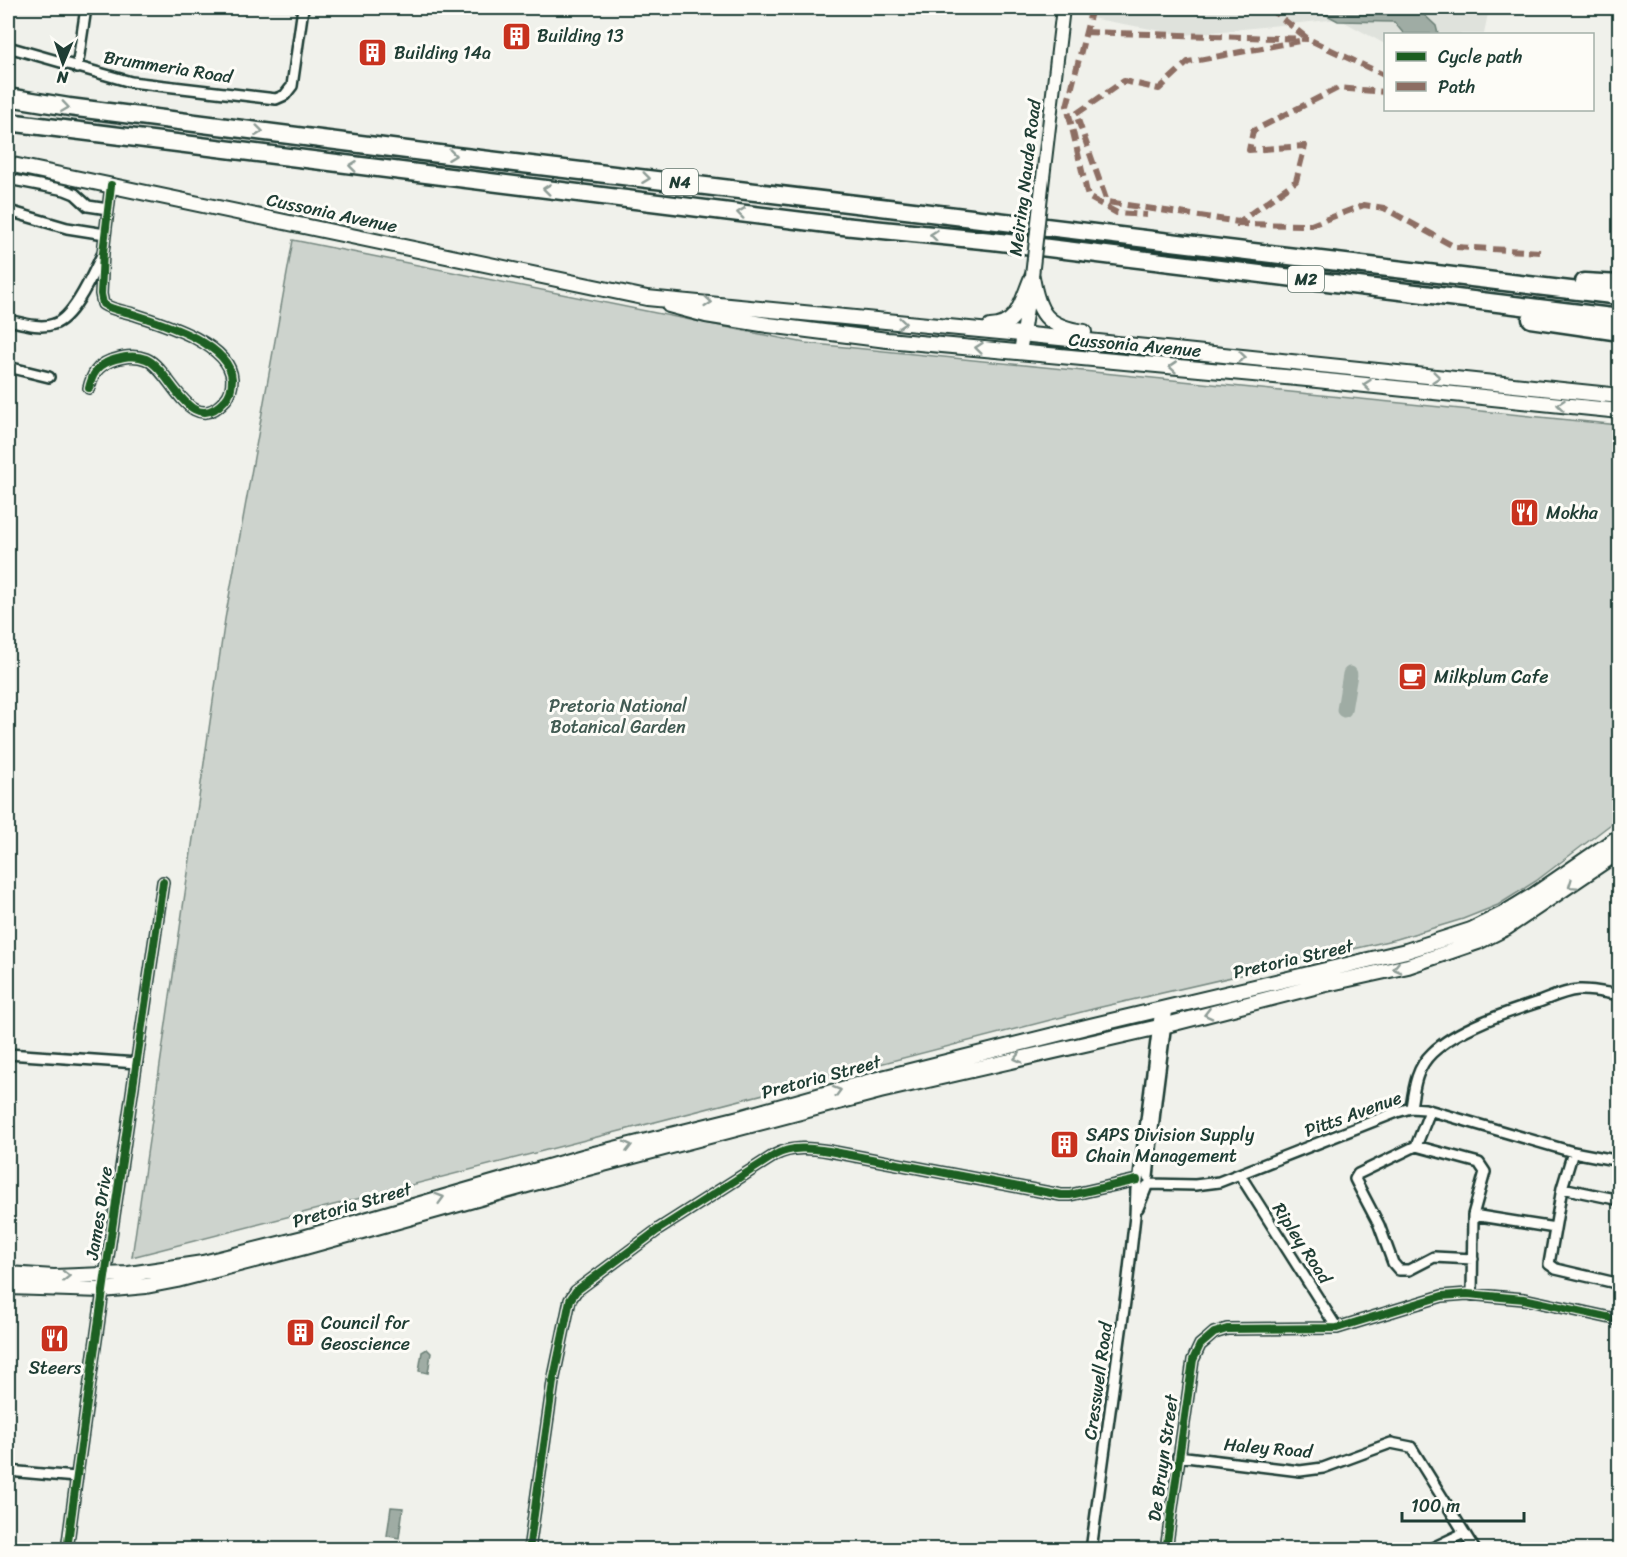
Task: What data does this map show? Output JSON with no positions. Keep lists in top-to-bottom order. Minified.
{"streets":{"highway":["N4","M2"],"main road":["Cussonia Avenue","Pretoria Street"],"street":["Brummeria Road","Meiring Naude Road","Pitts Avenue","James Drive","Ripley Road","Cresswell Road","Haley Road","De Bruyn Street"]},"crossings":[["Meiring Naude Road","Cussonia Avenue"],["N4","M2"],["Pretoria Street","James Drive"],["Pretoria Street","Cresswell Road"],["Pitts Avenue","Ripley Road"],["Pitts Avenue","Cresswell Road"],["Ripley Road","De Bruyn Street"],["Haley Road","De Bruyn Street"]],"parks":["Pretoria National Botanical Garden"],"places":{"building":["Building 13","Building 14a","SAPS Division Supply Chain Management","Council for Geoscience"],"restaurant":["Mokha","Steers"],"cafe":["Milkplum Cafe"]},"legend":["Cycle path","Path"],"scale_bar":"100 m","north":"bottom"}
